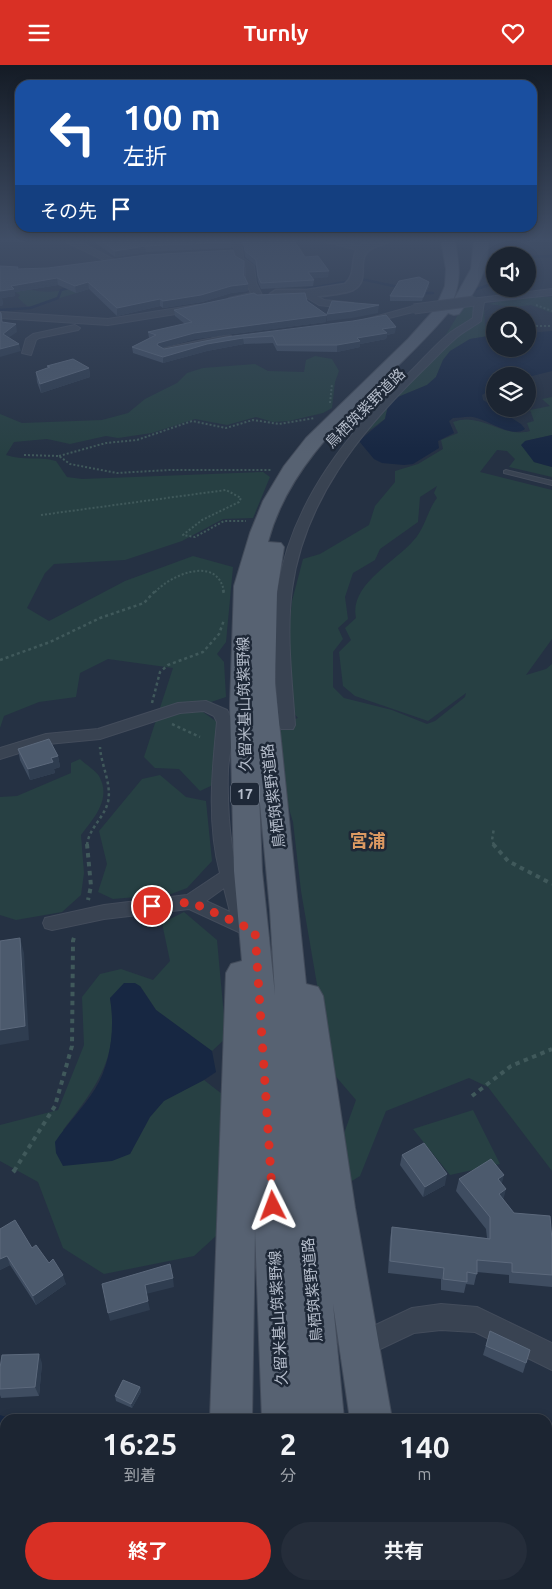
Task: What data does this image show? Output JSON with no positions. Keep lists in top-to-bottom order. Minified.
{"streets":{"main road":["鳥栖筑紫野道路","久留米基山筑紫野線","17"]},"districts":["宮浦"],"page":{"header":"Turnly","turn":["100 m","左折"],"then":"その先","eta":["16:25","到着","2","分","140","m"],"buttons":["終了","共有"]}}
